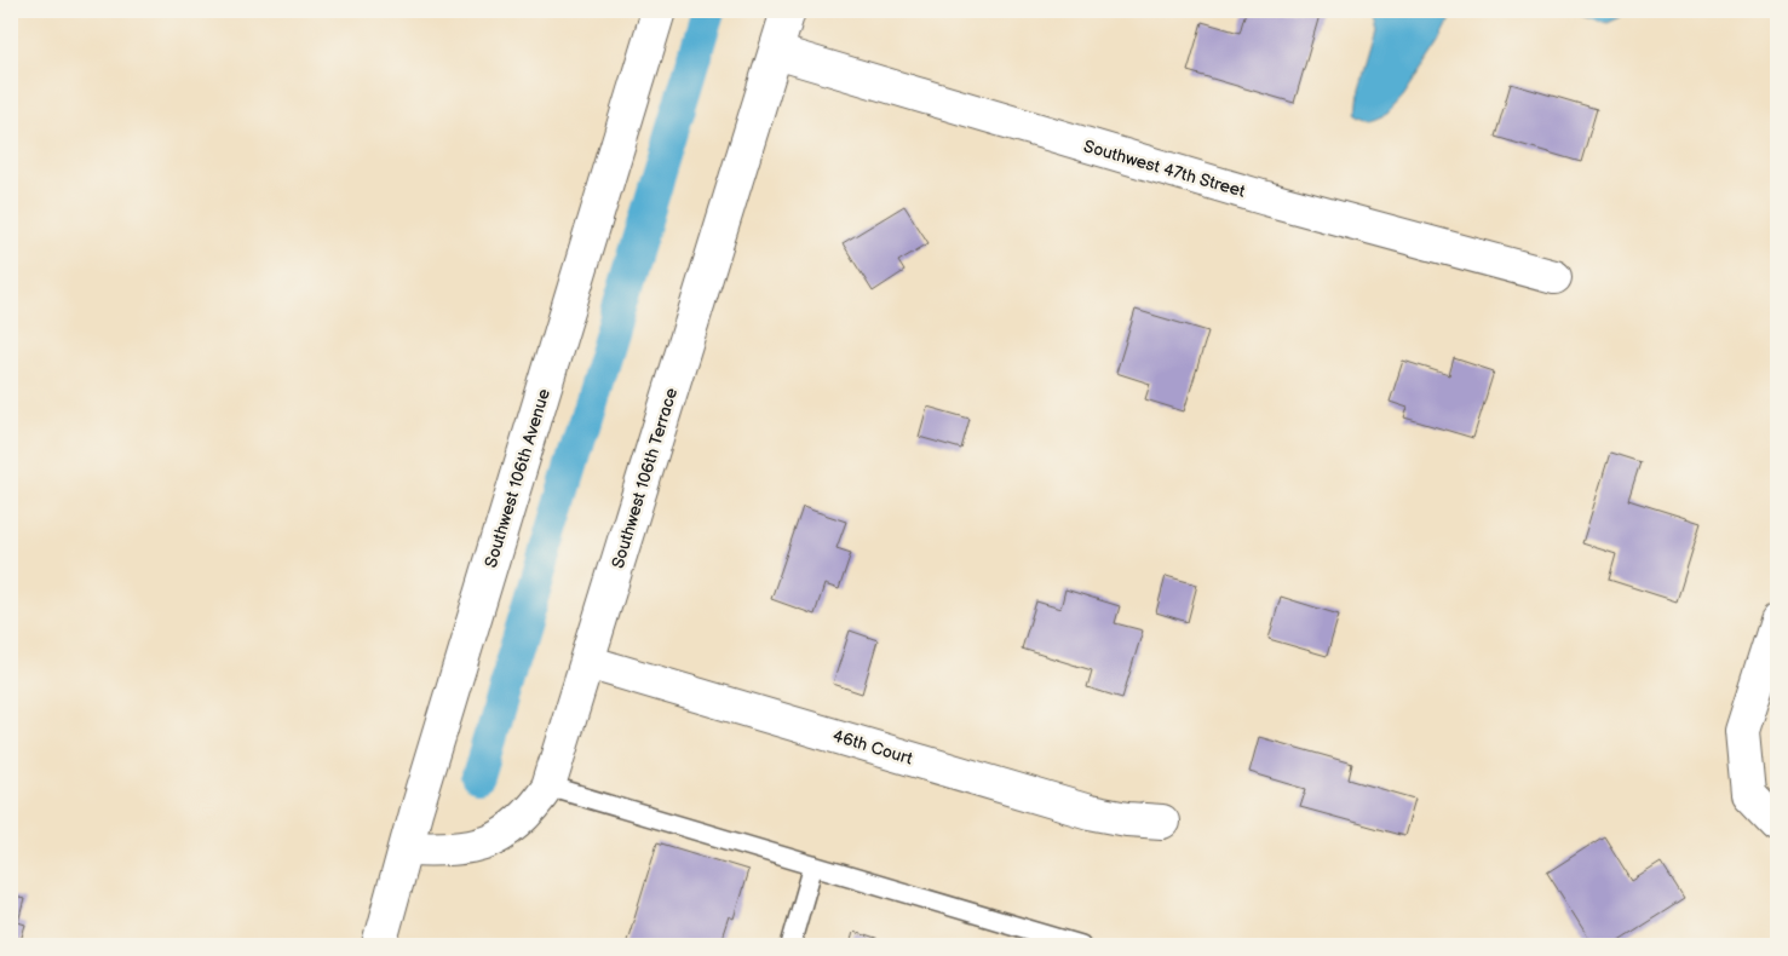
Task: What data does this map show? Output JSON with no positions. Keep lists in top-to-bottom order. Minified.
{"streets":{"street":["Southwest 47th Street","Southwest 106th Avenue","Southwest 106th Terrace","46th Court"]},"crossings":[["Southwest 47th Street","Southwest 106th Terrace"],["Southwest 106th Avenue","Southwest 106th Terrace"],["Southwest 106th Terrace","46th Court"]]}
